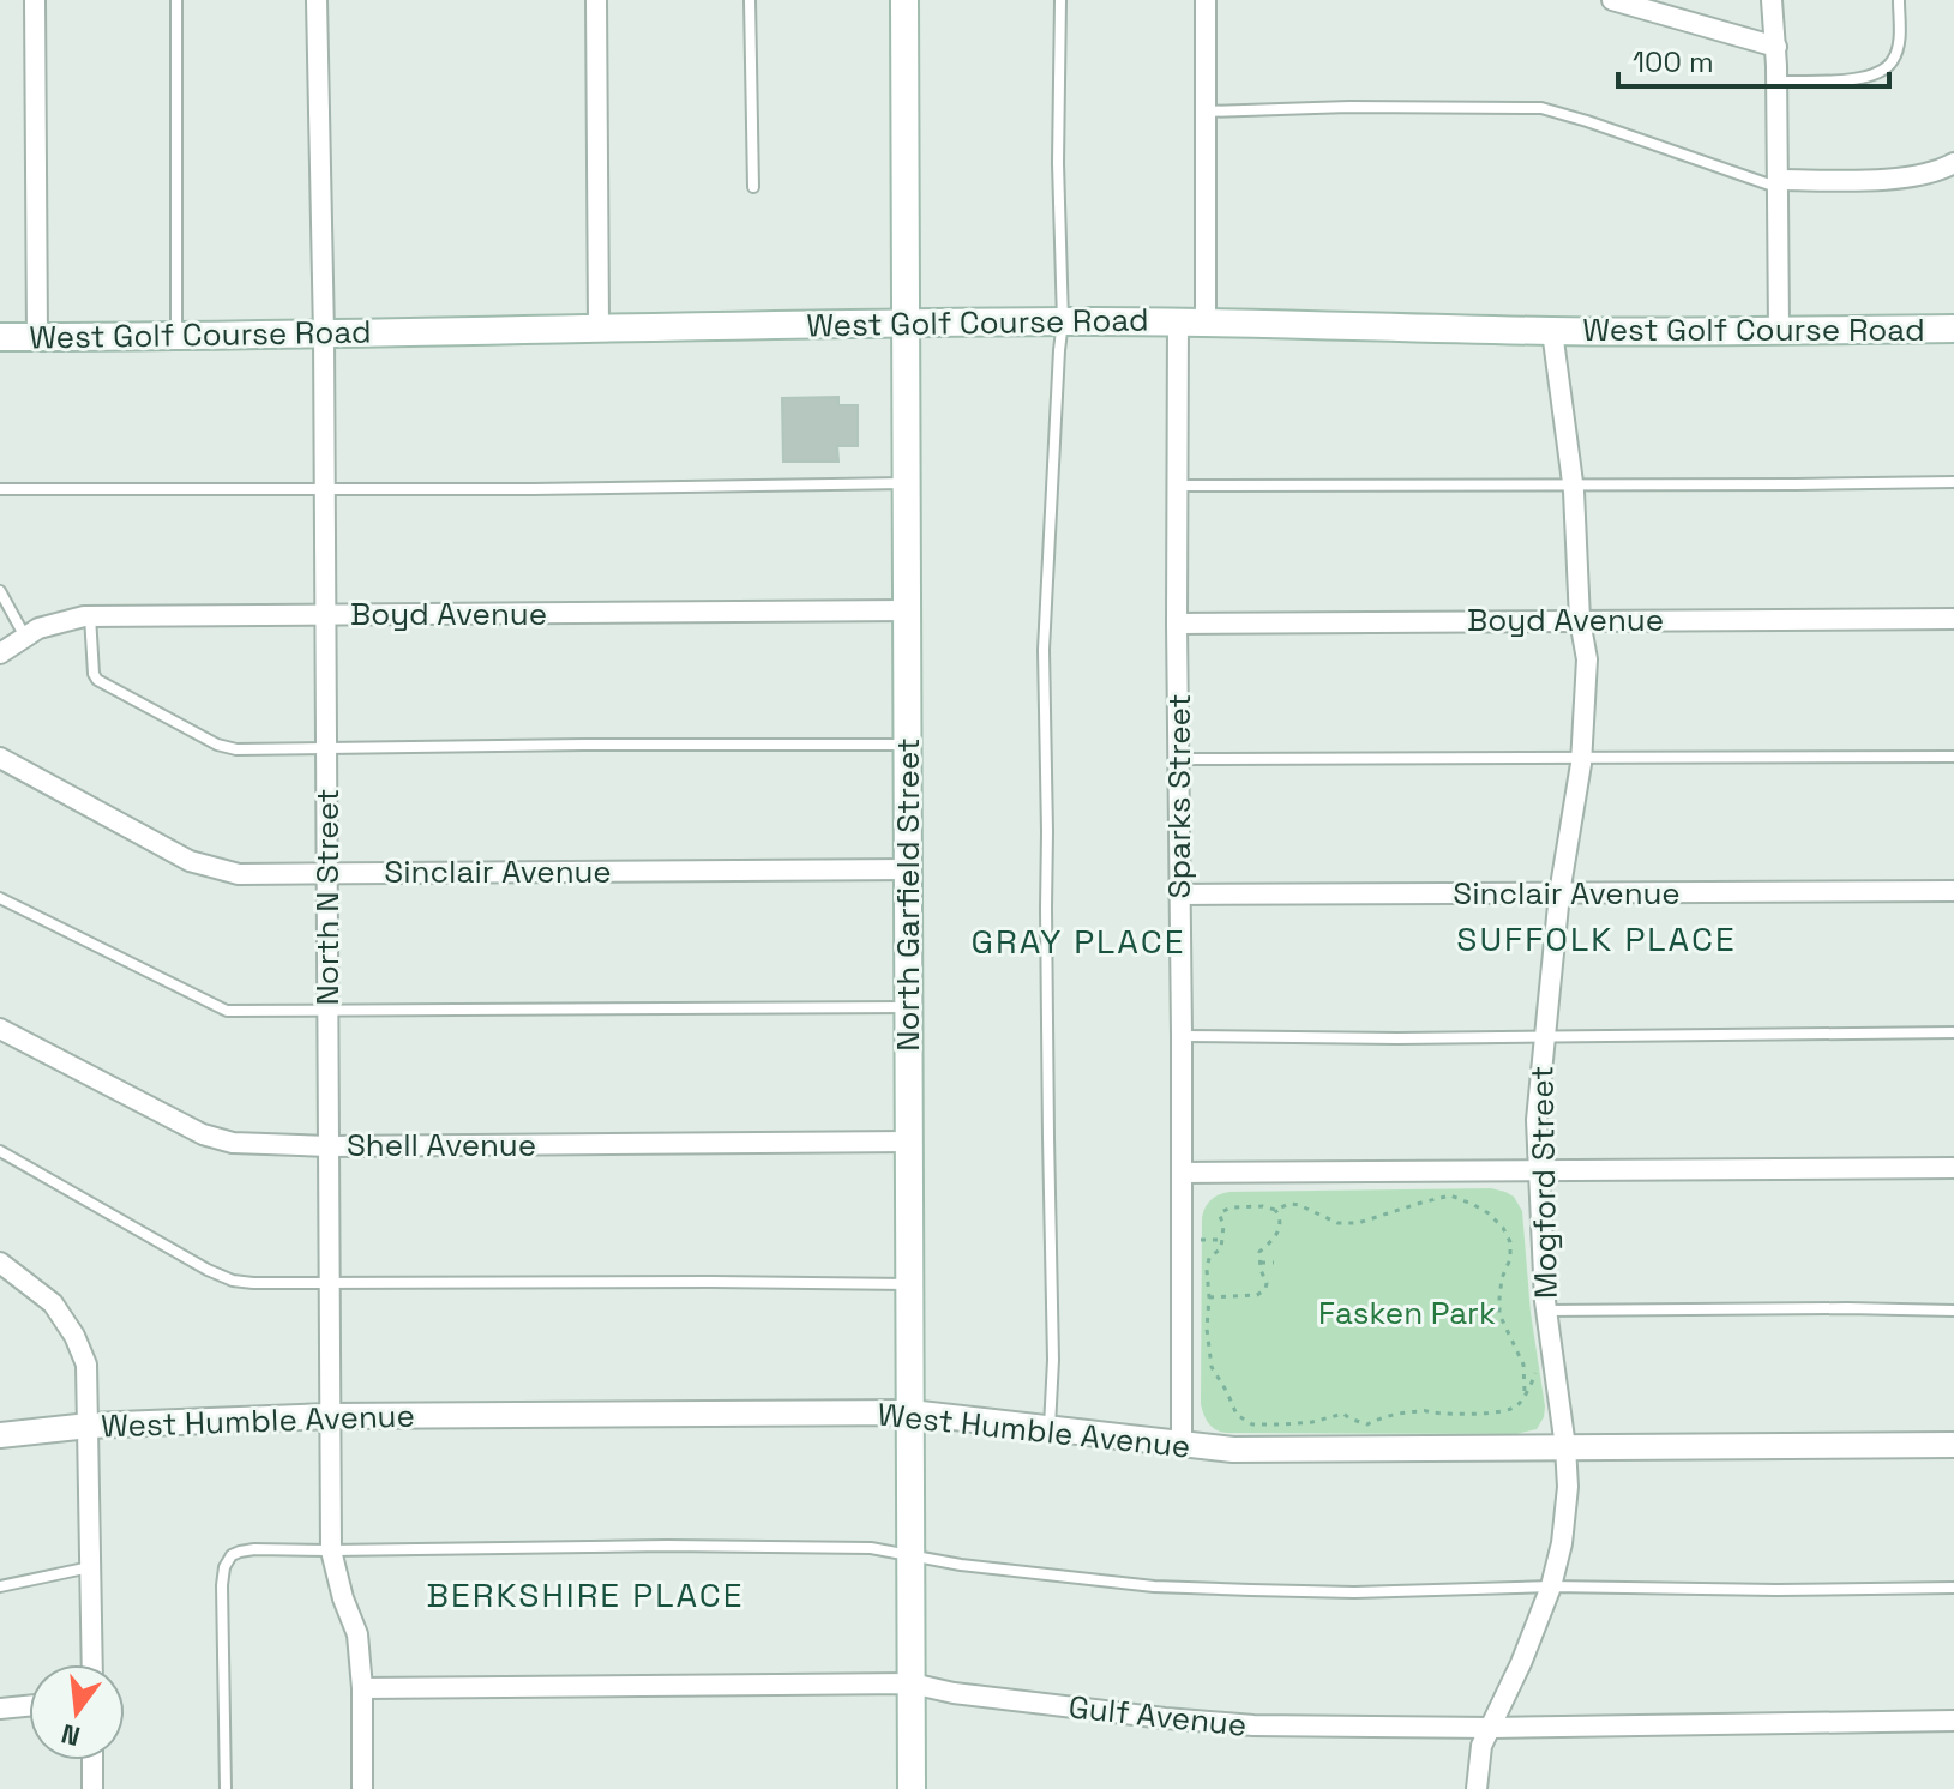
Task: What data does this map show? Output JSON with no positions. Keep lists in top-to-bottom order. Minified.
{"streets":{"main road":["West Golf Course Road","North Garfield Street"],"street":["Boyd Avenue","Sparks Street","Sinclair Avenue","North N Street","Shell Avenue","Mogford Street","West Humble Avenue","Gulf Avenue"]},"crossings":[["West Golf Course Road","Sparks Street"],["West Golf Course Road","North Garfield Street"],["West Golf Course Road","North N Street"],["West Golf Course Road","Mogford Street"],["Boyd Avenue","Sparks Street"],["Boyd Avenue","North Garfield Street"],["Boyd Avenue","North N Street"],["Boyd Avenue","Mogford Street"],["Sparks Street","Sinclair Avenue"],["Sparks Street","West Humble Avenue"],["Sinclair Avenue","North Garfield Street"],["Sinclair Avenue","North N Street"],["Sinclair Avenue","Mogford Street"],["North Garfield Street","Shell Avenue"],["North Garfield Street","West Humble Avenue"],["North Garfield Street","Gulf Avenue"],["North N Street","Shell Avenue"],["North N Street","West Humble Avenue"],["North N Street","Gulf Avenue"],["Mogford Street","West Humble Avenue"],["Mogford Street","Gulf Avenue"]],"districts":["SUFFOLK PLACE","GRAY PLACE","BERKSHIRE PLACE"],"parks":["Fasken Park"],"scale_bar":"100 m","north":"bottom"}
